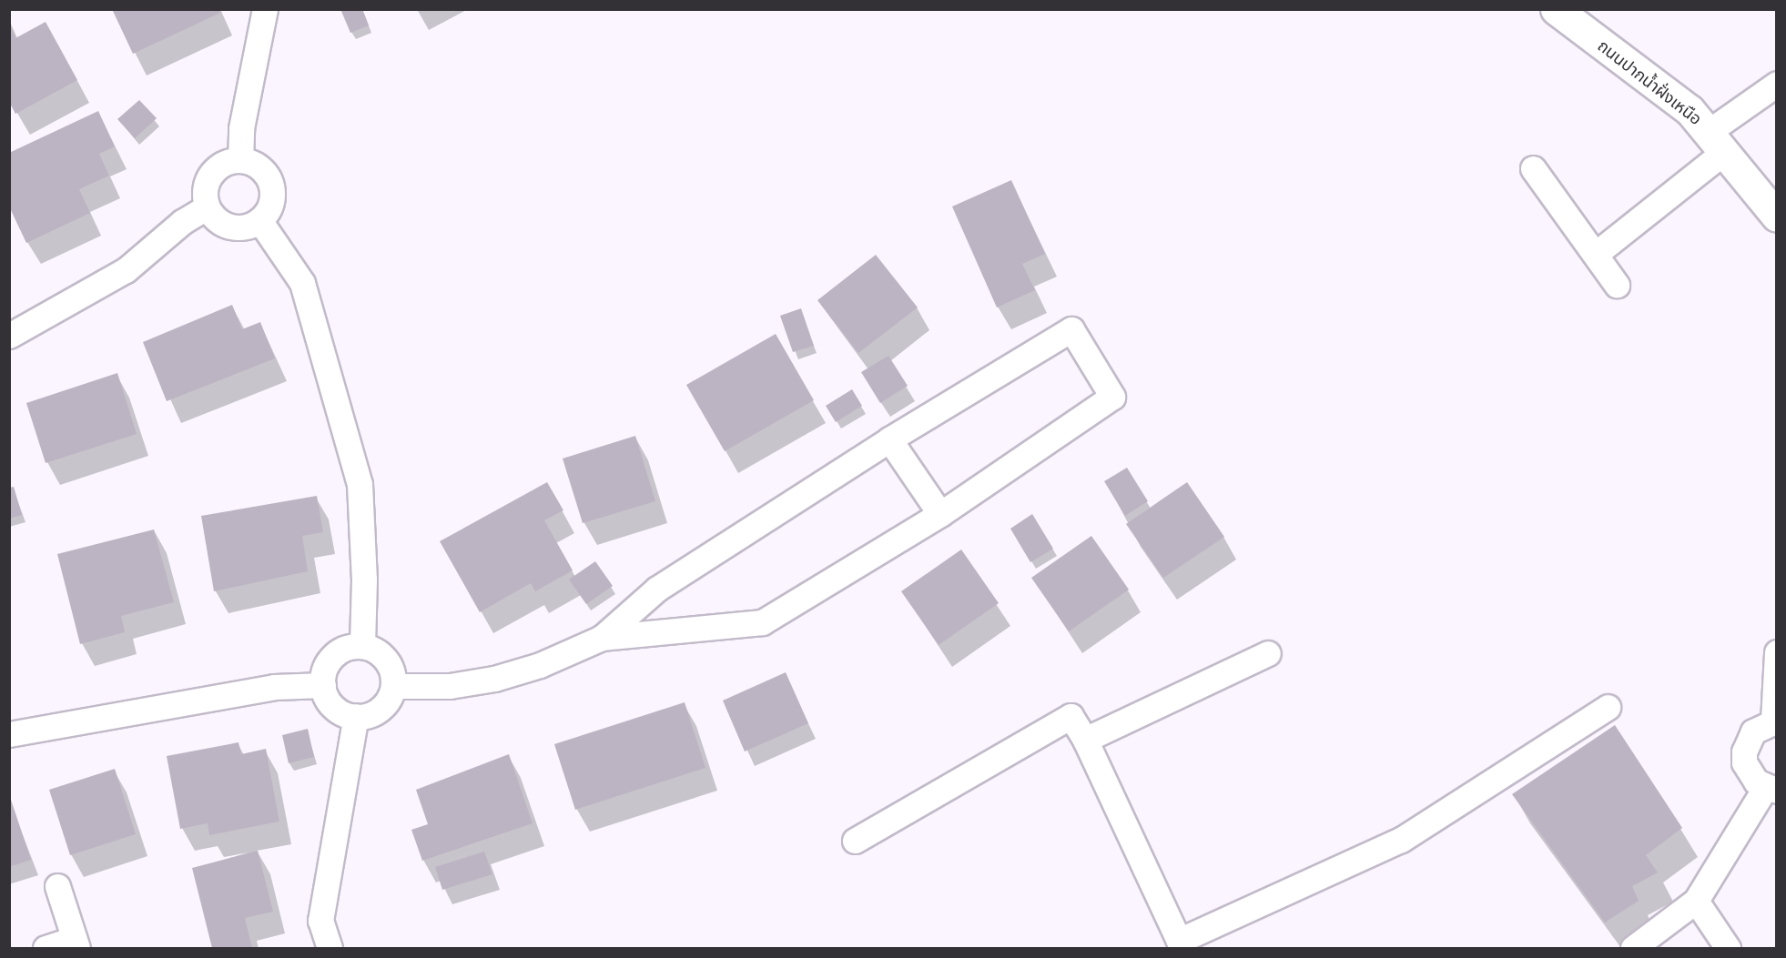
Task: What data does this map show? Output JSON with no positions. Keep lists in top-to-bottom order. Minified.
{"streets":{"street":["ถนนปากน้ำฝั่งเหนือ"]}}
